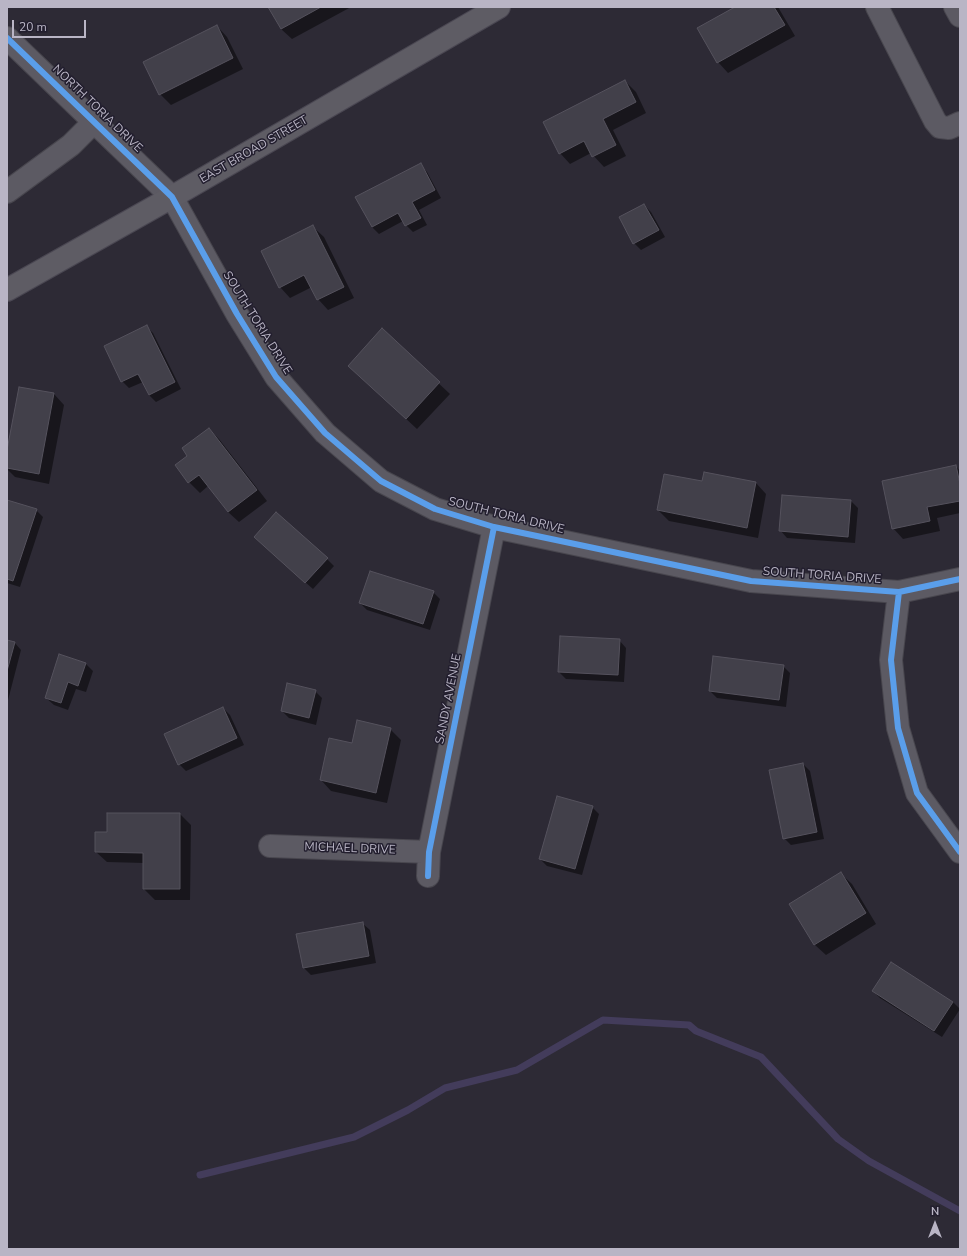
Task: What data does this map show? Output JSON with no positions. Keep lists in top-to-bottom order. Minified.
{"streets":{"main road":["EAST BROAD STREET"],"street":["NORTH TORIA DRIVE","SOUTH TORIA DRIVE","SANDY AVENUE","MICHAEL DRIVE"]},"crossings":[["NORTH TORIA DRIVE","EAST BROAD STREET"],["NORTH TORIA DRIVE","SOUTH TORIA DRIVE"],["EAST BROAD STREET","SOUTH TORIA DRIVE"],["SOUTH TORIA DRIVE","SANDY AVENUE"],["SANDY AVENUE","MICHAEL DRIVE"]],"scale_bar":"20 m","north":"top"}
